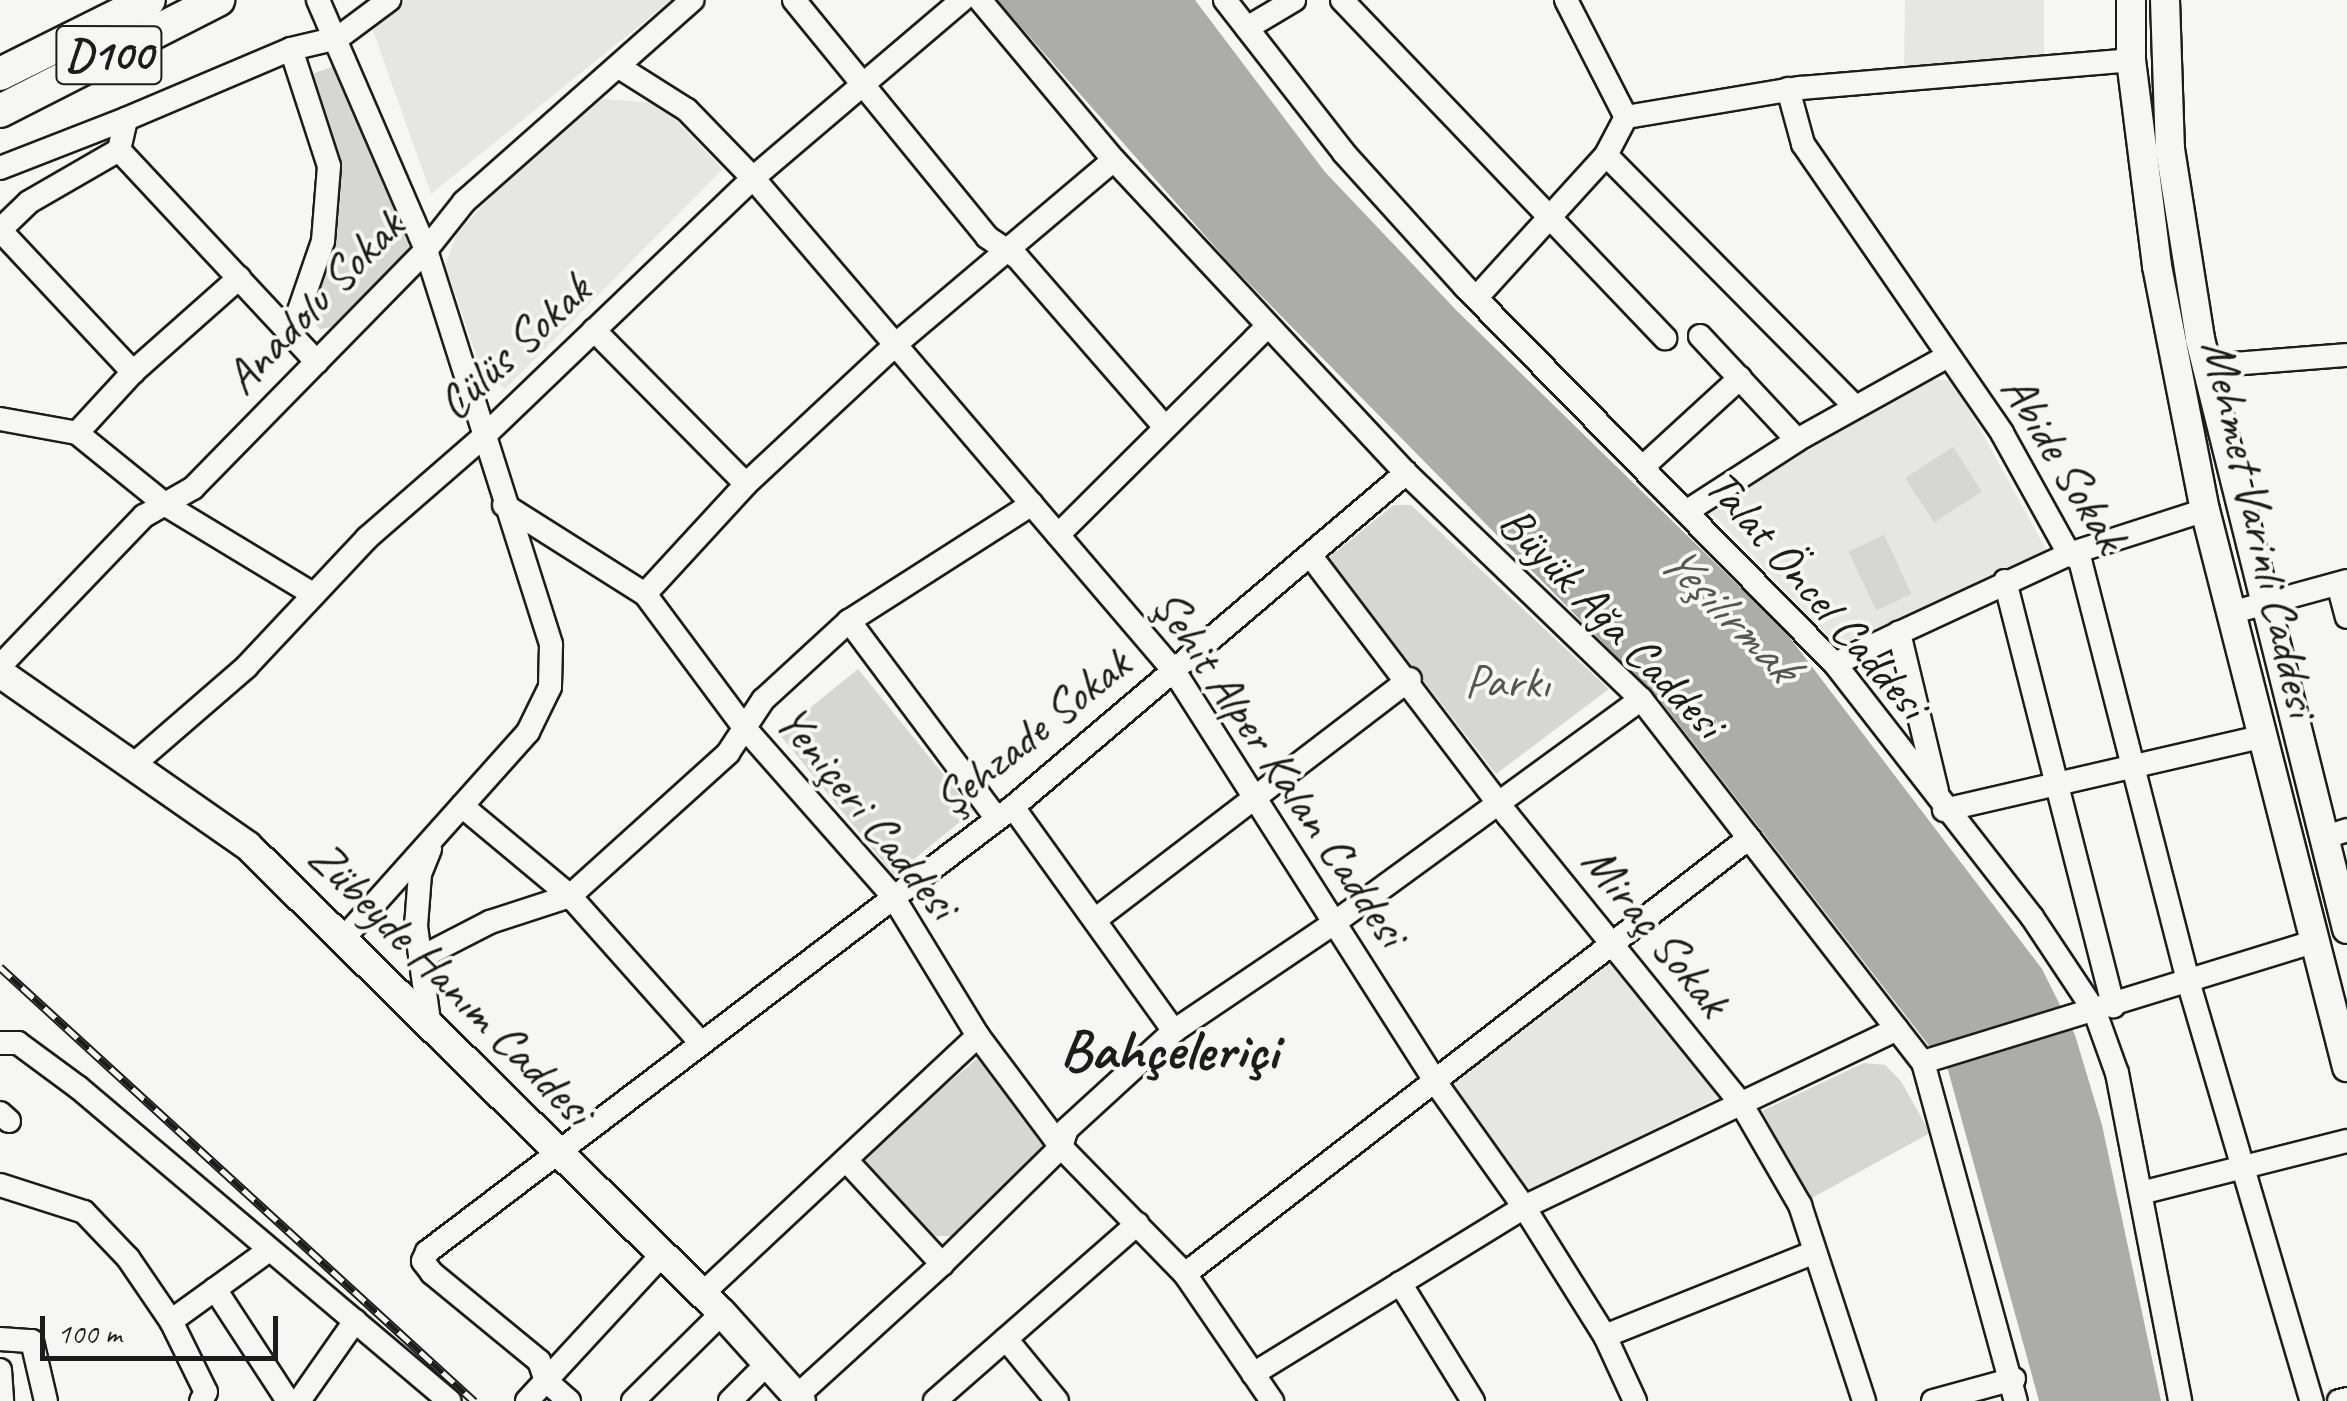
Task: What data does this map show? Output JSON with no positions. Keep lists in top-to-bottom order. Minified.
{"streets":{"highway":["D100"],"main road":["Mehmet Varinli Caddesi","Zübeyde Hanım Caddesi"],"street":["Anadolu Sokak","Cülüs Sokak","Abide Sokak","Talat Öncel Caddesi","Büyük Ağa Caddesi","Şehzade Sokak","Şehit Alper Kalan Caddesi","Yeniçeri Caddesi","Miraç Sokak"]},"crossings":[["Anadolu Sokak","Şehit Alper Kalan Caddesi"],["Anadolu Sokak","Zübeyde Hanım Caddesi"],["Cülüs Sokak","Şehit Alper Kalan Caddesi"],["Cülüs Sokak","Zübeyde Hanım Caddesi"],["Büyük Ağa Caddesi","Şehzade Sokak"],["Şehzade Sokak","Şehit Alper Kalan Caddesi"],["Şehzade Sokak","Yeniçeri Caddesi"],["Şehzade Sokak","Miraç Sokak"],["Şehzade Sokak","Zübeyde Hanım Caddesi"]],"districts":["Bahçeleriçi"],"water":["Yeşilırmak"],"parks":["Parkı"],"scale_bar":"100 m"}
